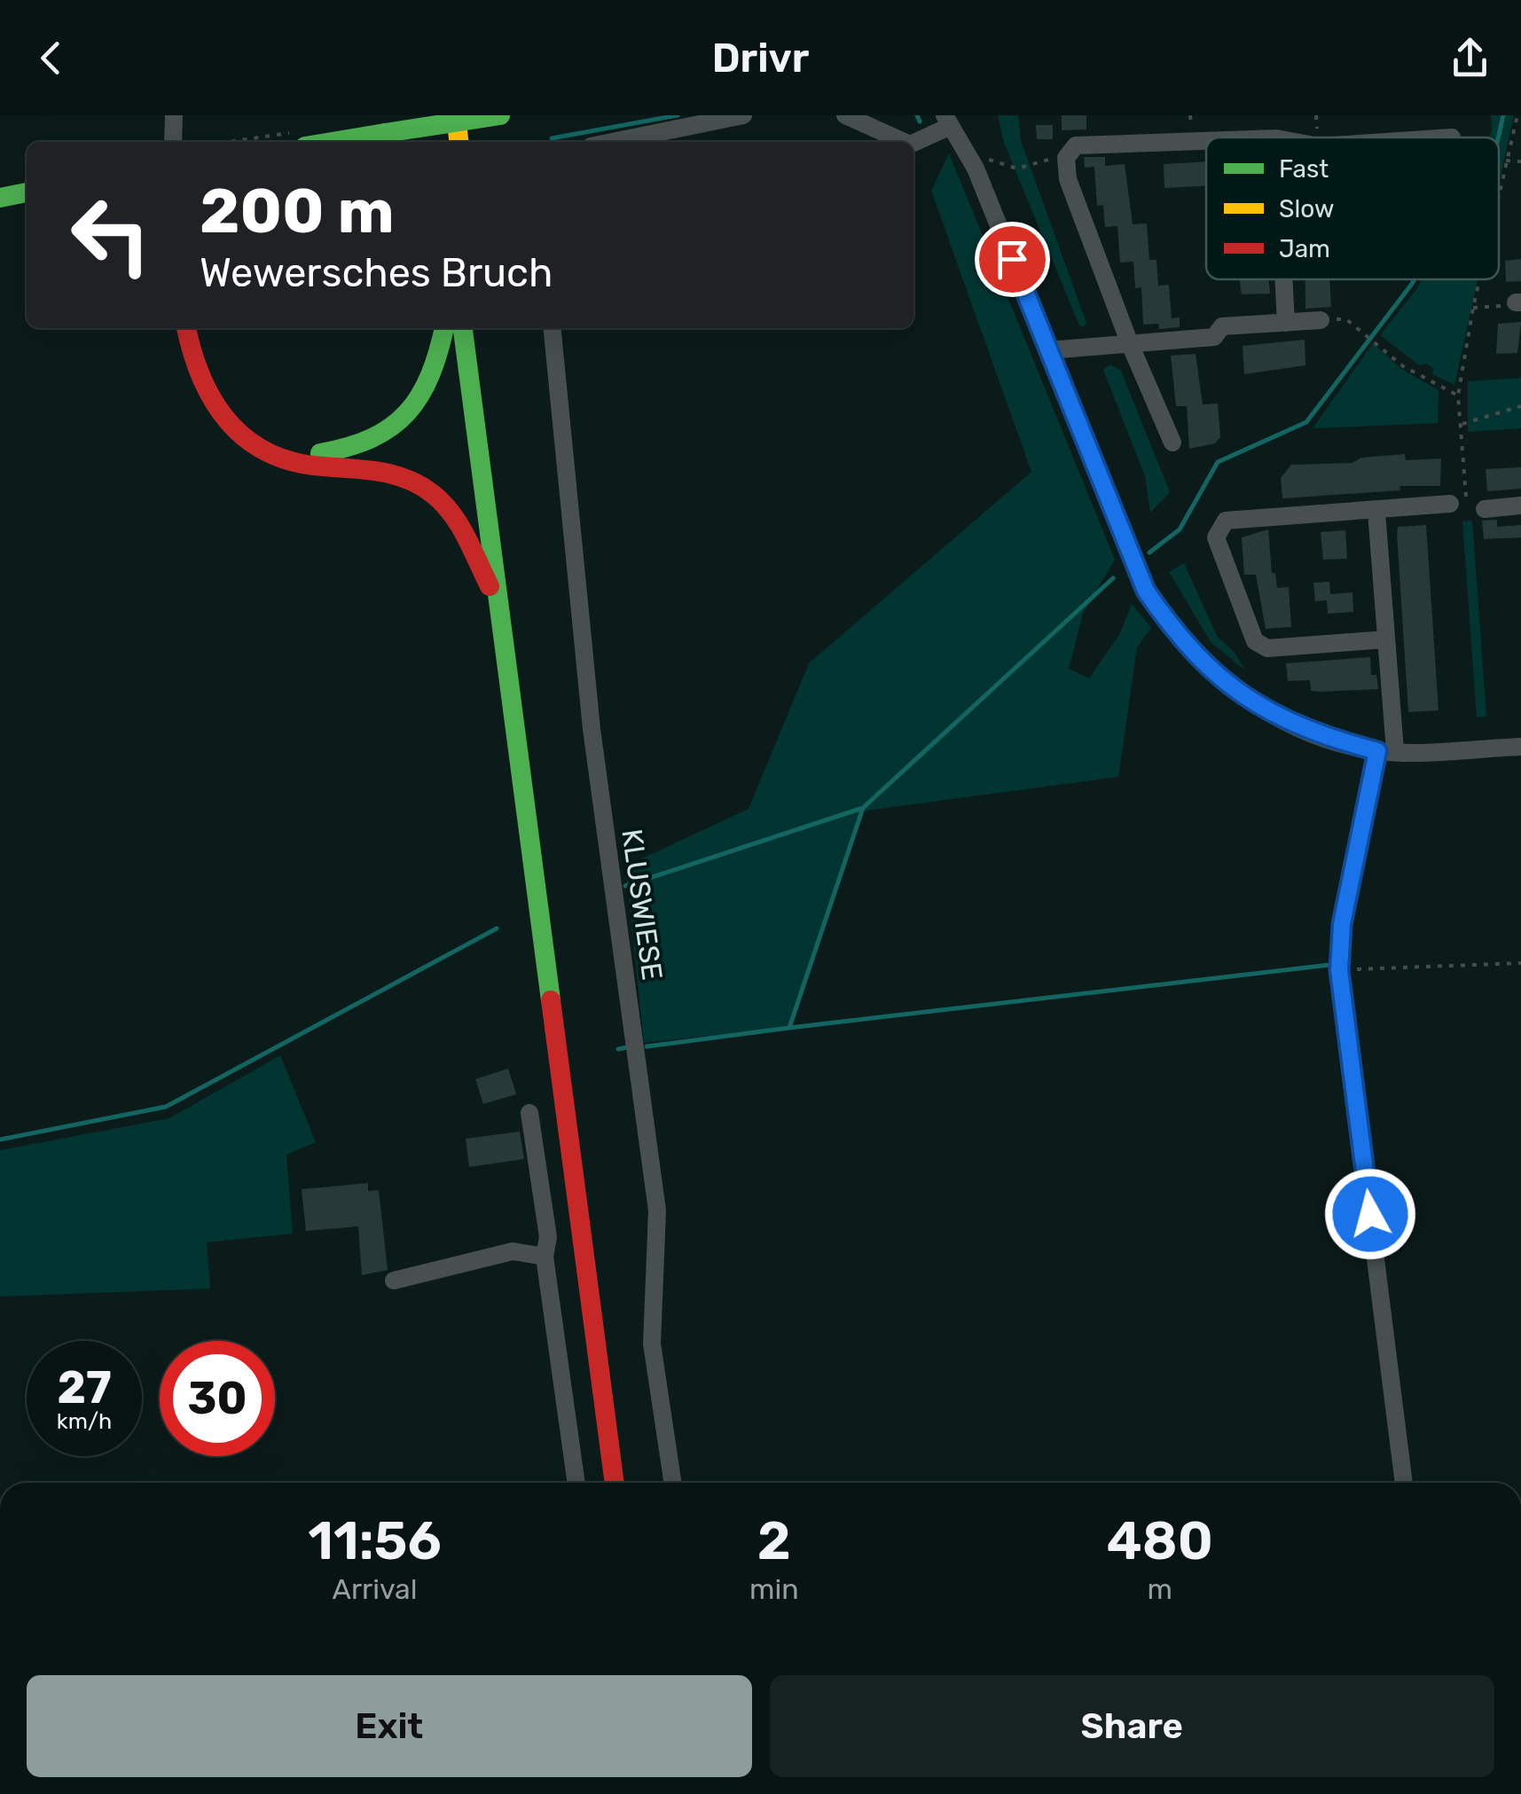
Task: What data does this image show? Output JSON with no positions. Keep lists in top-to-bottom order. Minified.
{"streets":{"street":["KLUSWIESE"]},"legend":["Fast","Slow","Jam"],"page":{"header":"Drivr","turn":["200 m","Wewersches Bruch"],"speed":"27 km/h","limit":"30","eta":["11:56","Arrival","2","min","480","m"],"buttons":["Exit","Share"]}}
